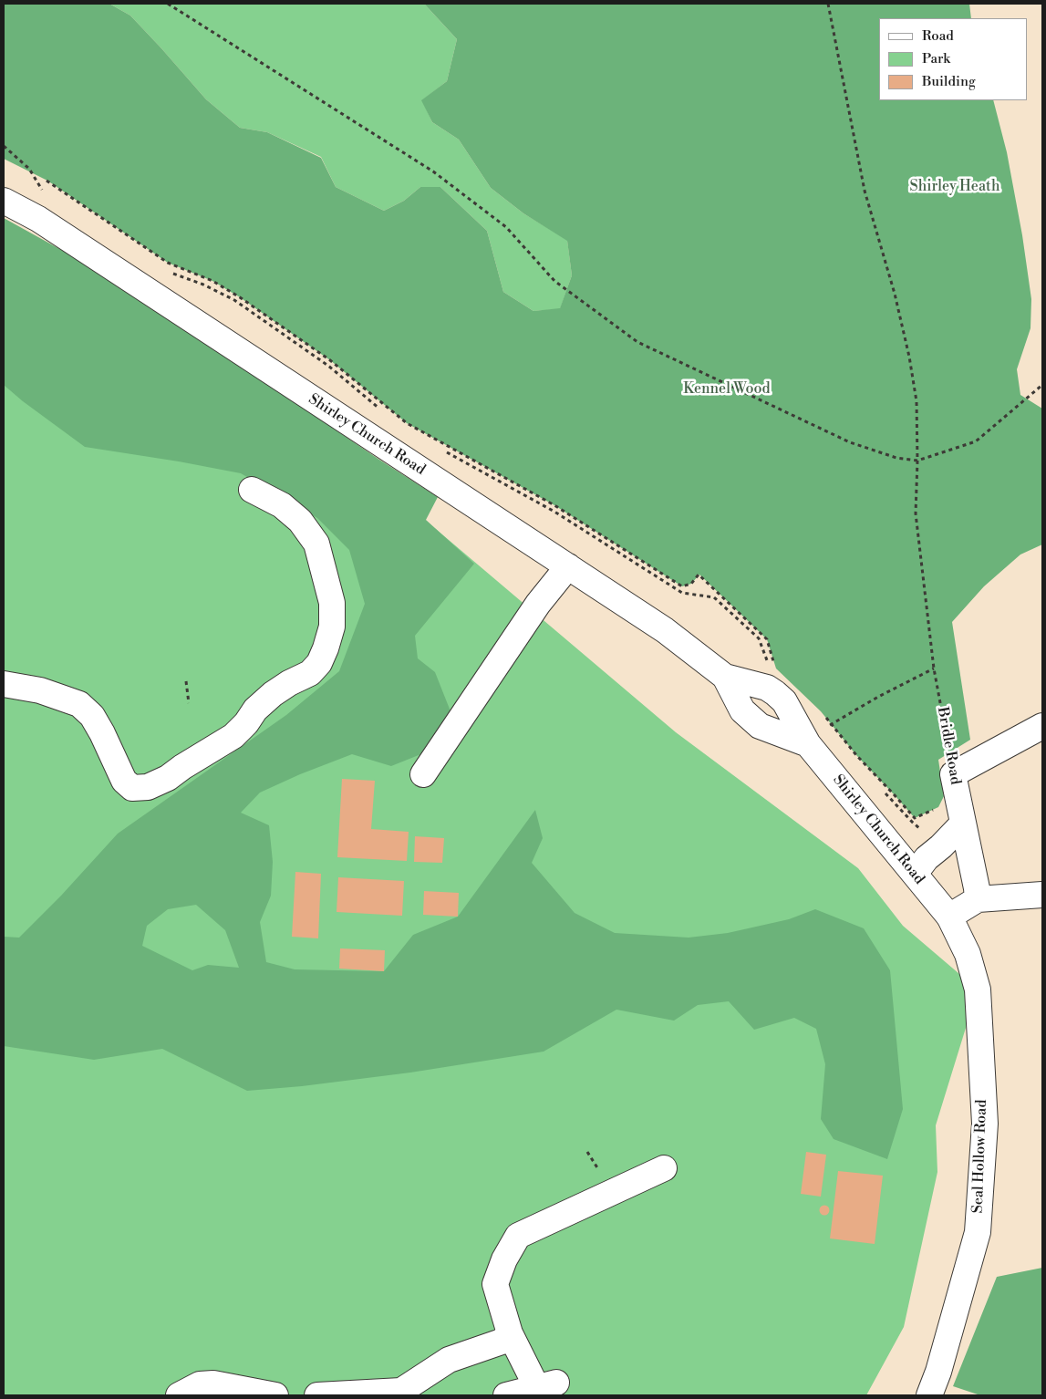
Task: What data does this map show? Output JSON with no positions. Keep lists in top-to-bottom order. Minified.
{"streets":{"street":["Shirley Church Road","Bridle Road","Seal Hollow Road"]},"crossings":[["Shirley Church Road","Seal Hollow Road"]],"parks":["Shirley Heath","Kennel Wood"],"legend":["Road","Park","Building"]}
